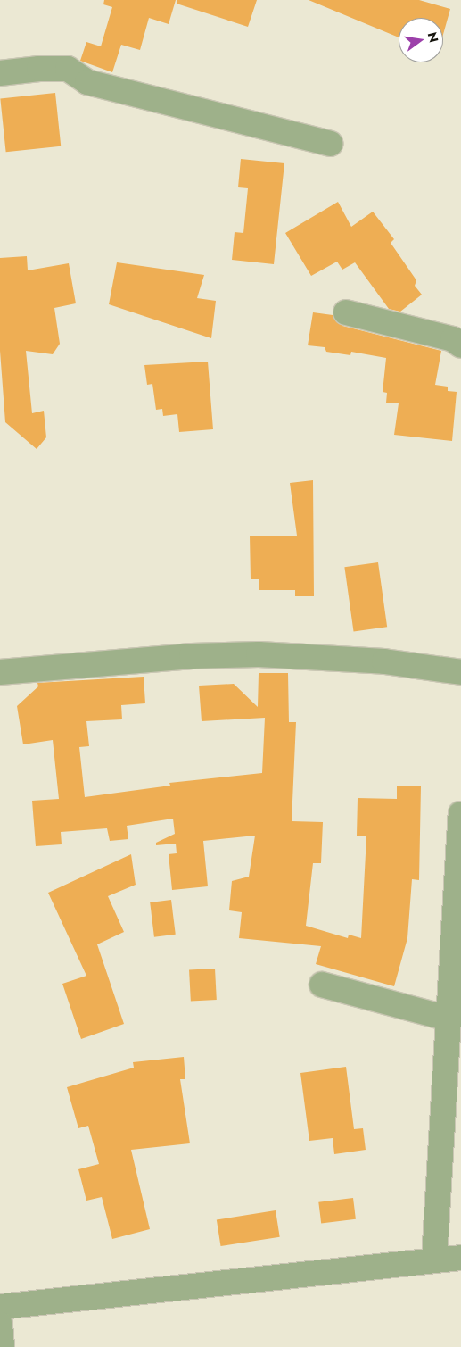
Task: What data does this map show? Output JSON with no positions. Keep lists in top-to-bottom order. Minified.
{"north":"right"}
